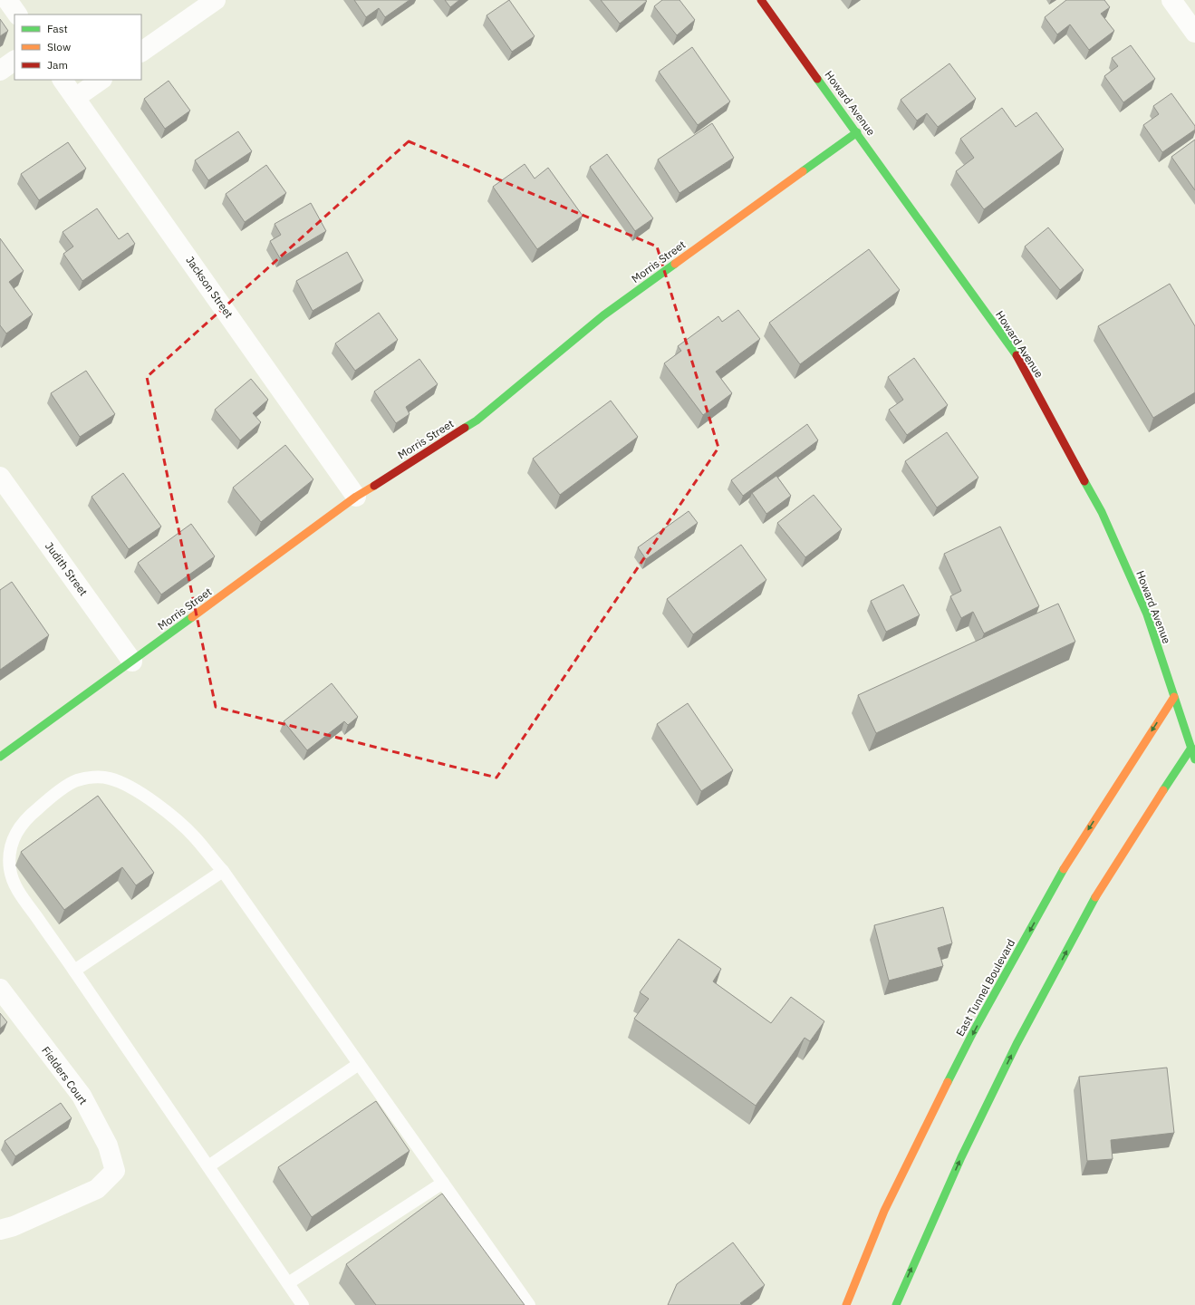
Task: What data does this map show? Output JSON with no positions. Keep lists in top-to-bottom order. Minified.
{"streets":{"main road":["Howard Avenue","Morris Street","East Tunnel Boulevard"],"street":["Jackson Street","Judith Street","Fielders Court"]},"crossings":[["Howard Avenue","Morris Street"],["Howard Avenue","East Tunnel Boulevard"],["Morris Street","Jackson Street"],["Morris Street","Judith Street"]],"legend":["Fast","Slow","Jam"]}
